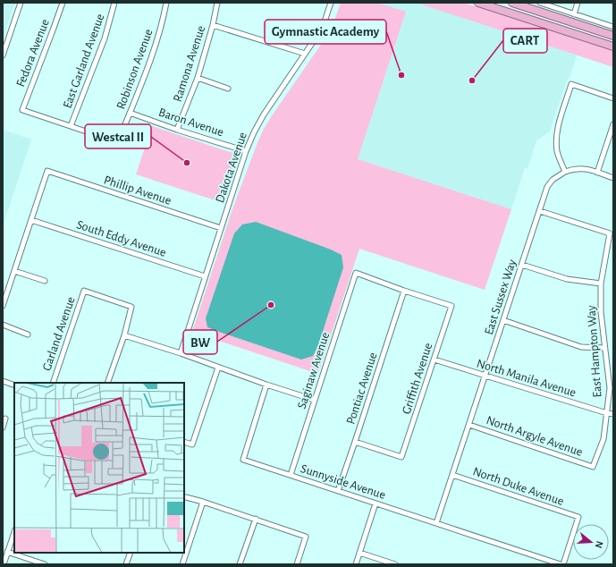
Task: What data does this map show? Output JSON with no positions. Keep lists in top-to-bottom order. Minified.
{"streets":{"street":["Fedora Avenue","East Garland Avenue","Ramona Avenue","Robinson Avenue","Baron Avenue","Dakota Avenue","Phillip Avenue","South Eddy Avenue","East Sussex Way","Garland Avenue","East Hampton Way","Saginaw Avenue","North Manila Avenue","Griffith Avenue","Pontiac Avenue","North Argyle Avenue","Sunnyside Avenue","North Duke Avenue"]},"crossings":[["Fedora Avenue","East Garland Avenue"],["Fedora Avenue","Robinson Avenue"],["East Garland Avenue","Robinson Avenue"],["Ramona Avenue","Baron Avenue"],["Robinson Avenue","Baron Avenue"],["Baron Avenue","Dakota Avenue"],["Dakota Avenue","Phillip Avenue"],["Dakota Avenue","South Eddy Avenue"],["Phillip Avenue","South Eddy Avenue"],["East Sussex Way","East Hampton Way"],["East Sussex Way","North Manila Avenue"],["East Sussex Way","North Argyle Avenue"],["East Sussex Way","Sunnyside Avenue"],["East Sussex Way","North Duke Avenue"],["East Hampton Way","North Manila Avenue"],["East Hampton Way","North Argyle Avenue"],["Saginaw Avenue","Griffith Avenue"],["Saginaw Avenue","Pontiac Avenue"],["Saginaw Avenue","Sunnyside Avenue"],["North Manila Avenue","Griffith Avenue"],["Griffith Avenue","Pontiac Avenue"],["Pontiac Avenue","Sunnyside Avenue"]],"places":["Gymnastic Academy","CART","Westcal II","BW"],"north":"right"}
